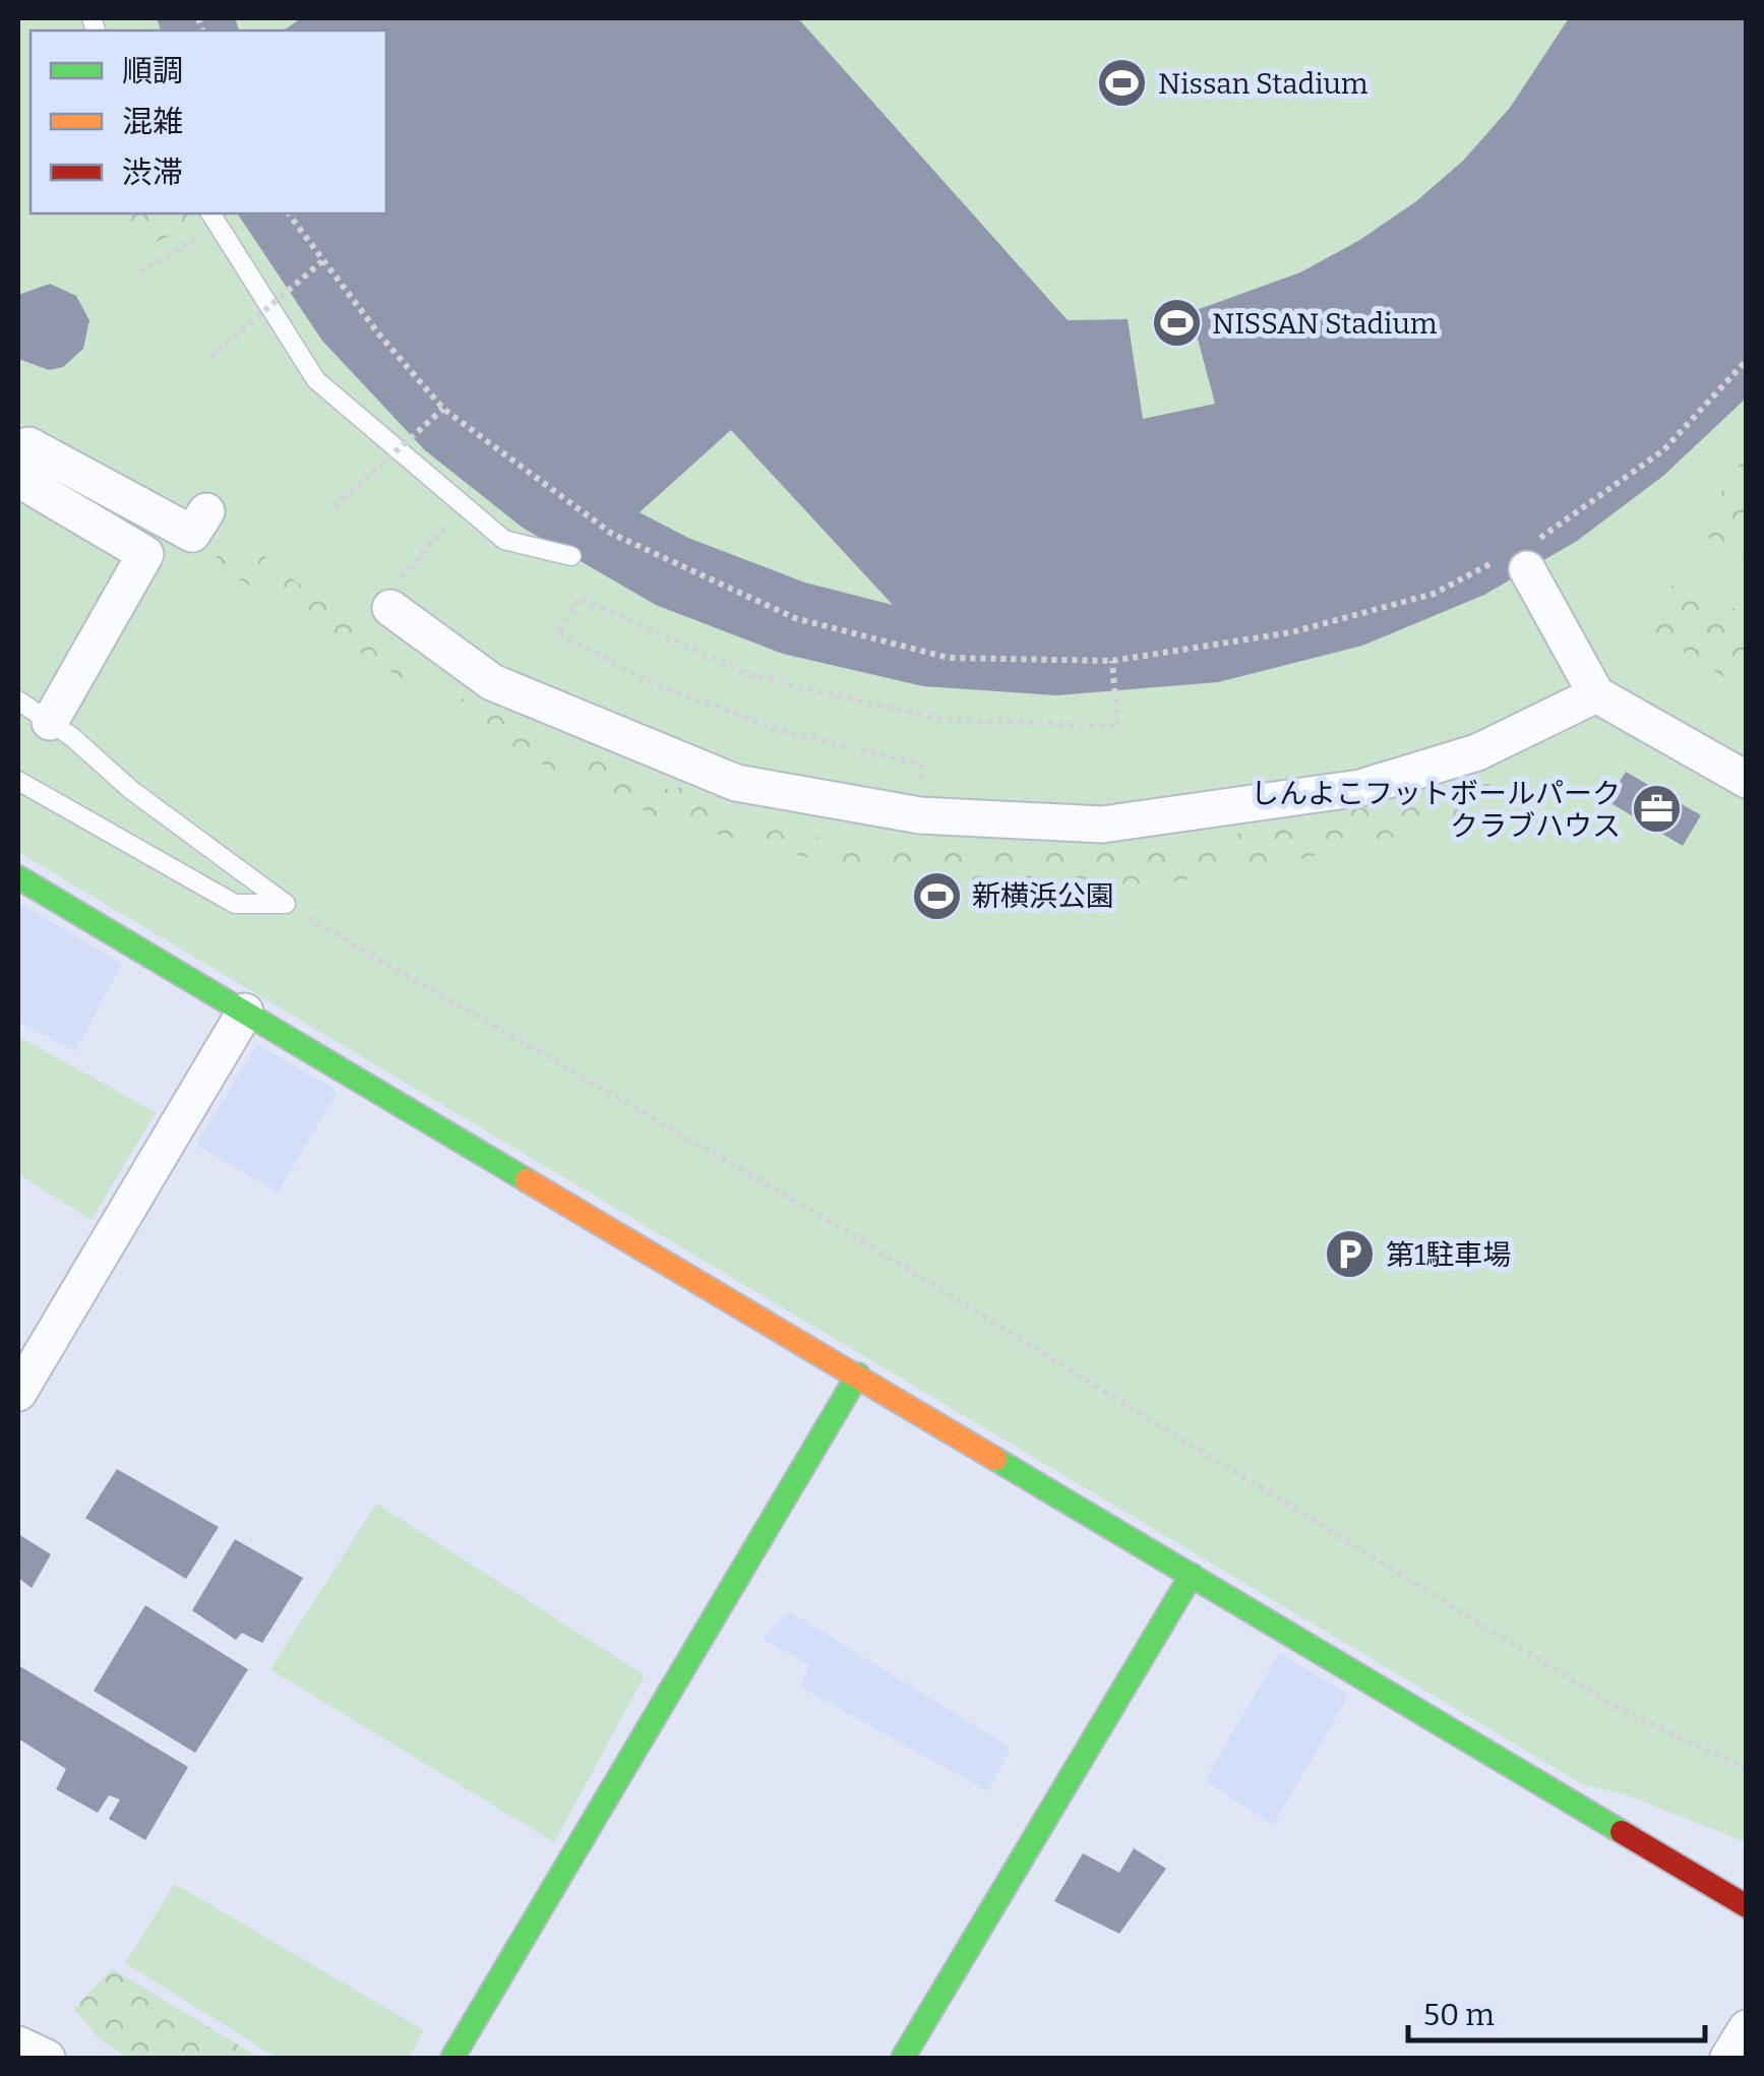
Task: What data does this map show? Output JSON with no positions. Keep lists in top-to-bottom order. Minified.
{"places":{"sports":["Nissan Stadium","NISSAN Stadium","新横浜公園"],"office":["しんよこフットボールパーク クラブハウス"],"parking":["第1駐車場"]},"legend":["順調","混雑","渋滞"],"scale_bar":"50 m"}
